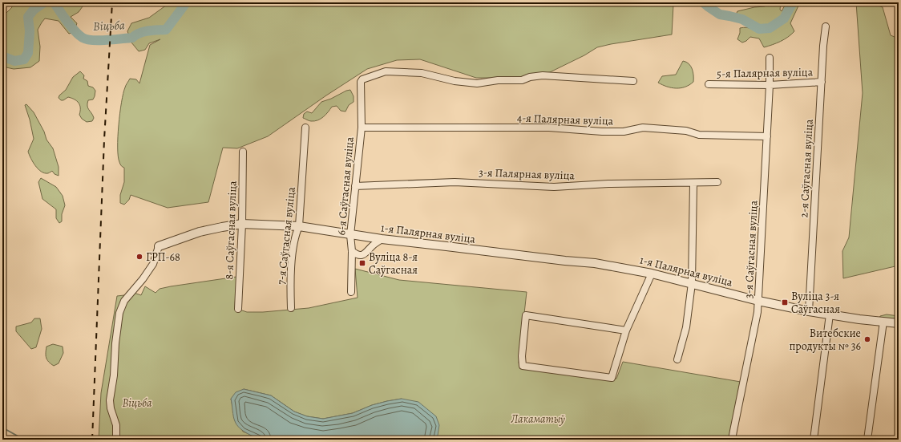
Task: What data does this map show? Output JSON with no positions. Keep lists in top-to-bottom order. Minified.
{"streets":{"street":["5-я Палярная вуліца","4-я Палярная вуліца","2-я Саўгасная вуліца","3-я Палярная вуліца","6-я Саўгасная вуліца","8-я Саўгасная вуліца","1-я Палярная вуліца","7-я Саўгасная вуліца","3-я Саўгасная вуліца"]},"crossings":[["5-я Палярная вуліца","2-я Саўгасная вуліца"],["5-я Палярная вуліца","3-я Саўгасная вуліца"],["4-я Палярная вуліца","6-я Саўгасная вуліца"],["4-я Палярная вуліца","3-я Саўгасная вуліца"],["2-я Саўгасная вуліца","1-я Палярная вуліца"],["3-я Палярная вуліца","6-я Саўгасная вуліца"],["6-я Саўгасная вуліца","1-я Палярная вуліца"],["8-я Саўгасная вуліца","1-я Палярная вуліца"],["1-я Палярная вуліца","7-я Саўгасная вуліца"],["1-я Палярная вуліца","3-я Саўгасная вуліца"]],"water":["Віцьба"],"parks":["Віцьба","Лакаматыў"],"places":{"other":["ГРП-68","Витебские продукты № 36"],"transit":["Вуліца 8-я Саўгасная","Вуліца 3-я Саўгасная"]}}
